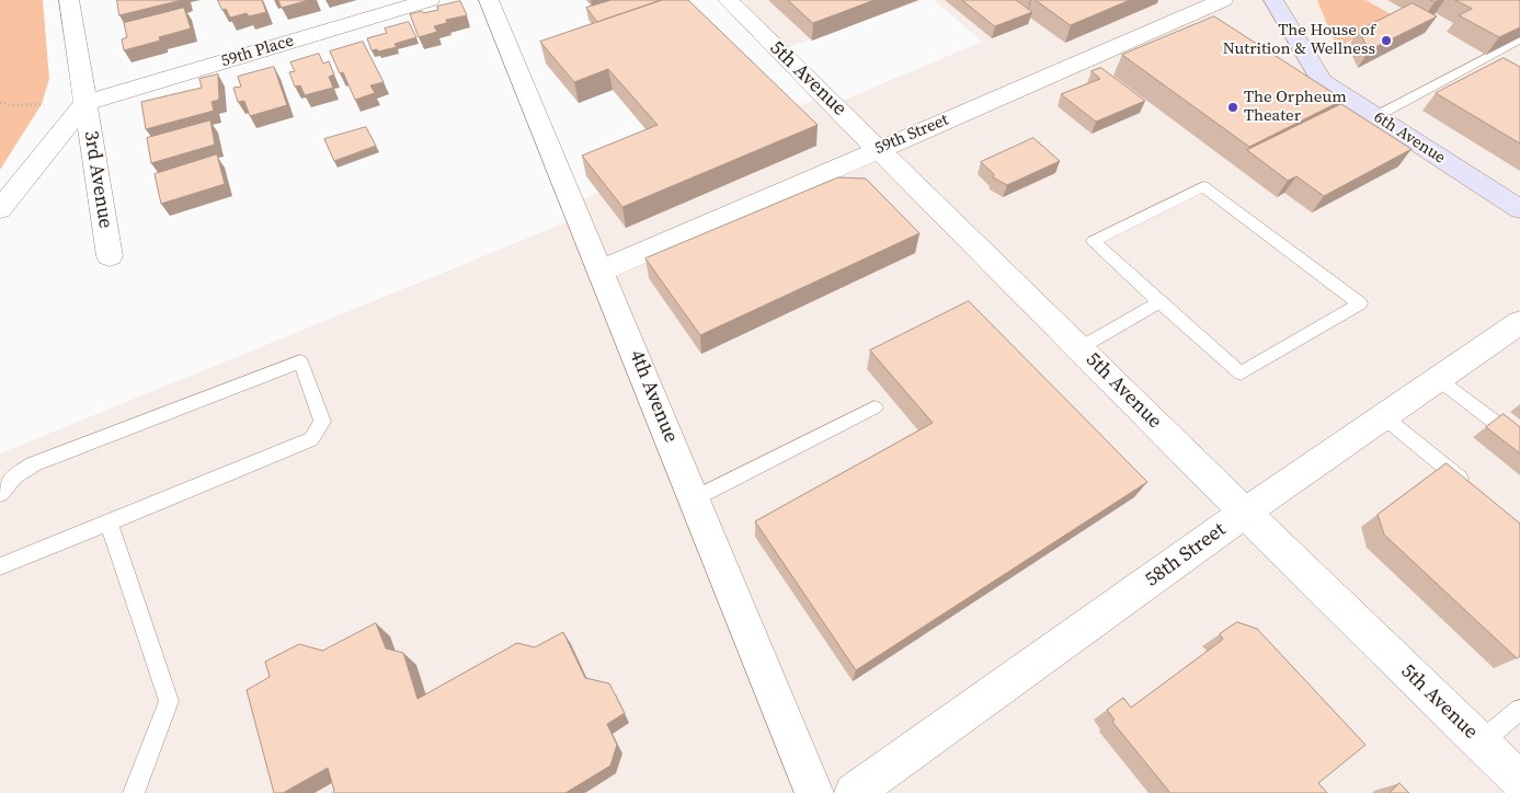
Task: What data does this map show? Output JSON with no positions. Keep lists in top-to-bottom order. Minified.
{"streets":{"street":["59th Place","5th Avenue","59th Street","6th Avenue","3rd Avenue","4th Avenue","58th Street"]},"crossings":[["59th Place","3rd Avenue"],["5th Avenue","59th Street"],["5th Avenue","58th Street"],["59th Street","4th Avenue"]],"places":["The House of Nutrition & Wellness","The Orpheum Theater"]}
